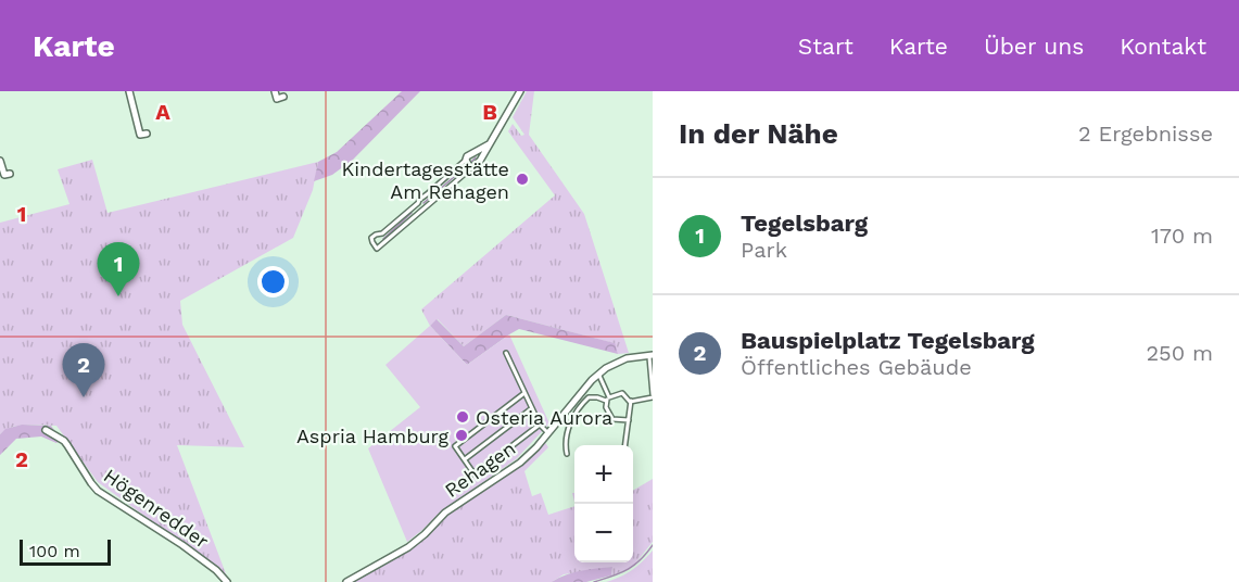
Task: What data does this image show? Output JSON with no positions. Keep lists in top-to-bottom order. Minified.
{"streets":{"street":["Rehagen","Högenredder"]},"places":["Kindertagesstätte Am Rehagen","Osteria Aurora","Aspria Hamburg"],"scale_bar":"100 m","page":{"header":"Karte","nav":["Start","Karte","Über uns","Kontakt"],"heading":["In der Nähe","2 Ergebnisse"],"list":[{"mark":"1","name":"Tegelsbarg","note":"Park","value":"170 m"},{"mark":"2","name":"Bauspielplatz Tegelsbarg","note":"Öffentliches Gebäude","value":"250 m"}],"pins":["1","2"],"map_buttons":["+","−"],"scale":"100 m"},"grid":{"columns":["A","B"],"rows":["1","2"]}}
